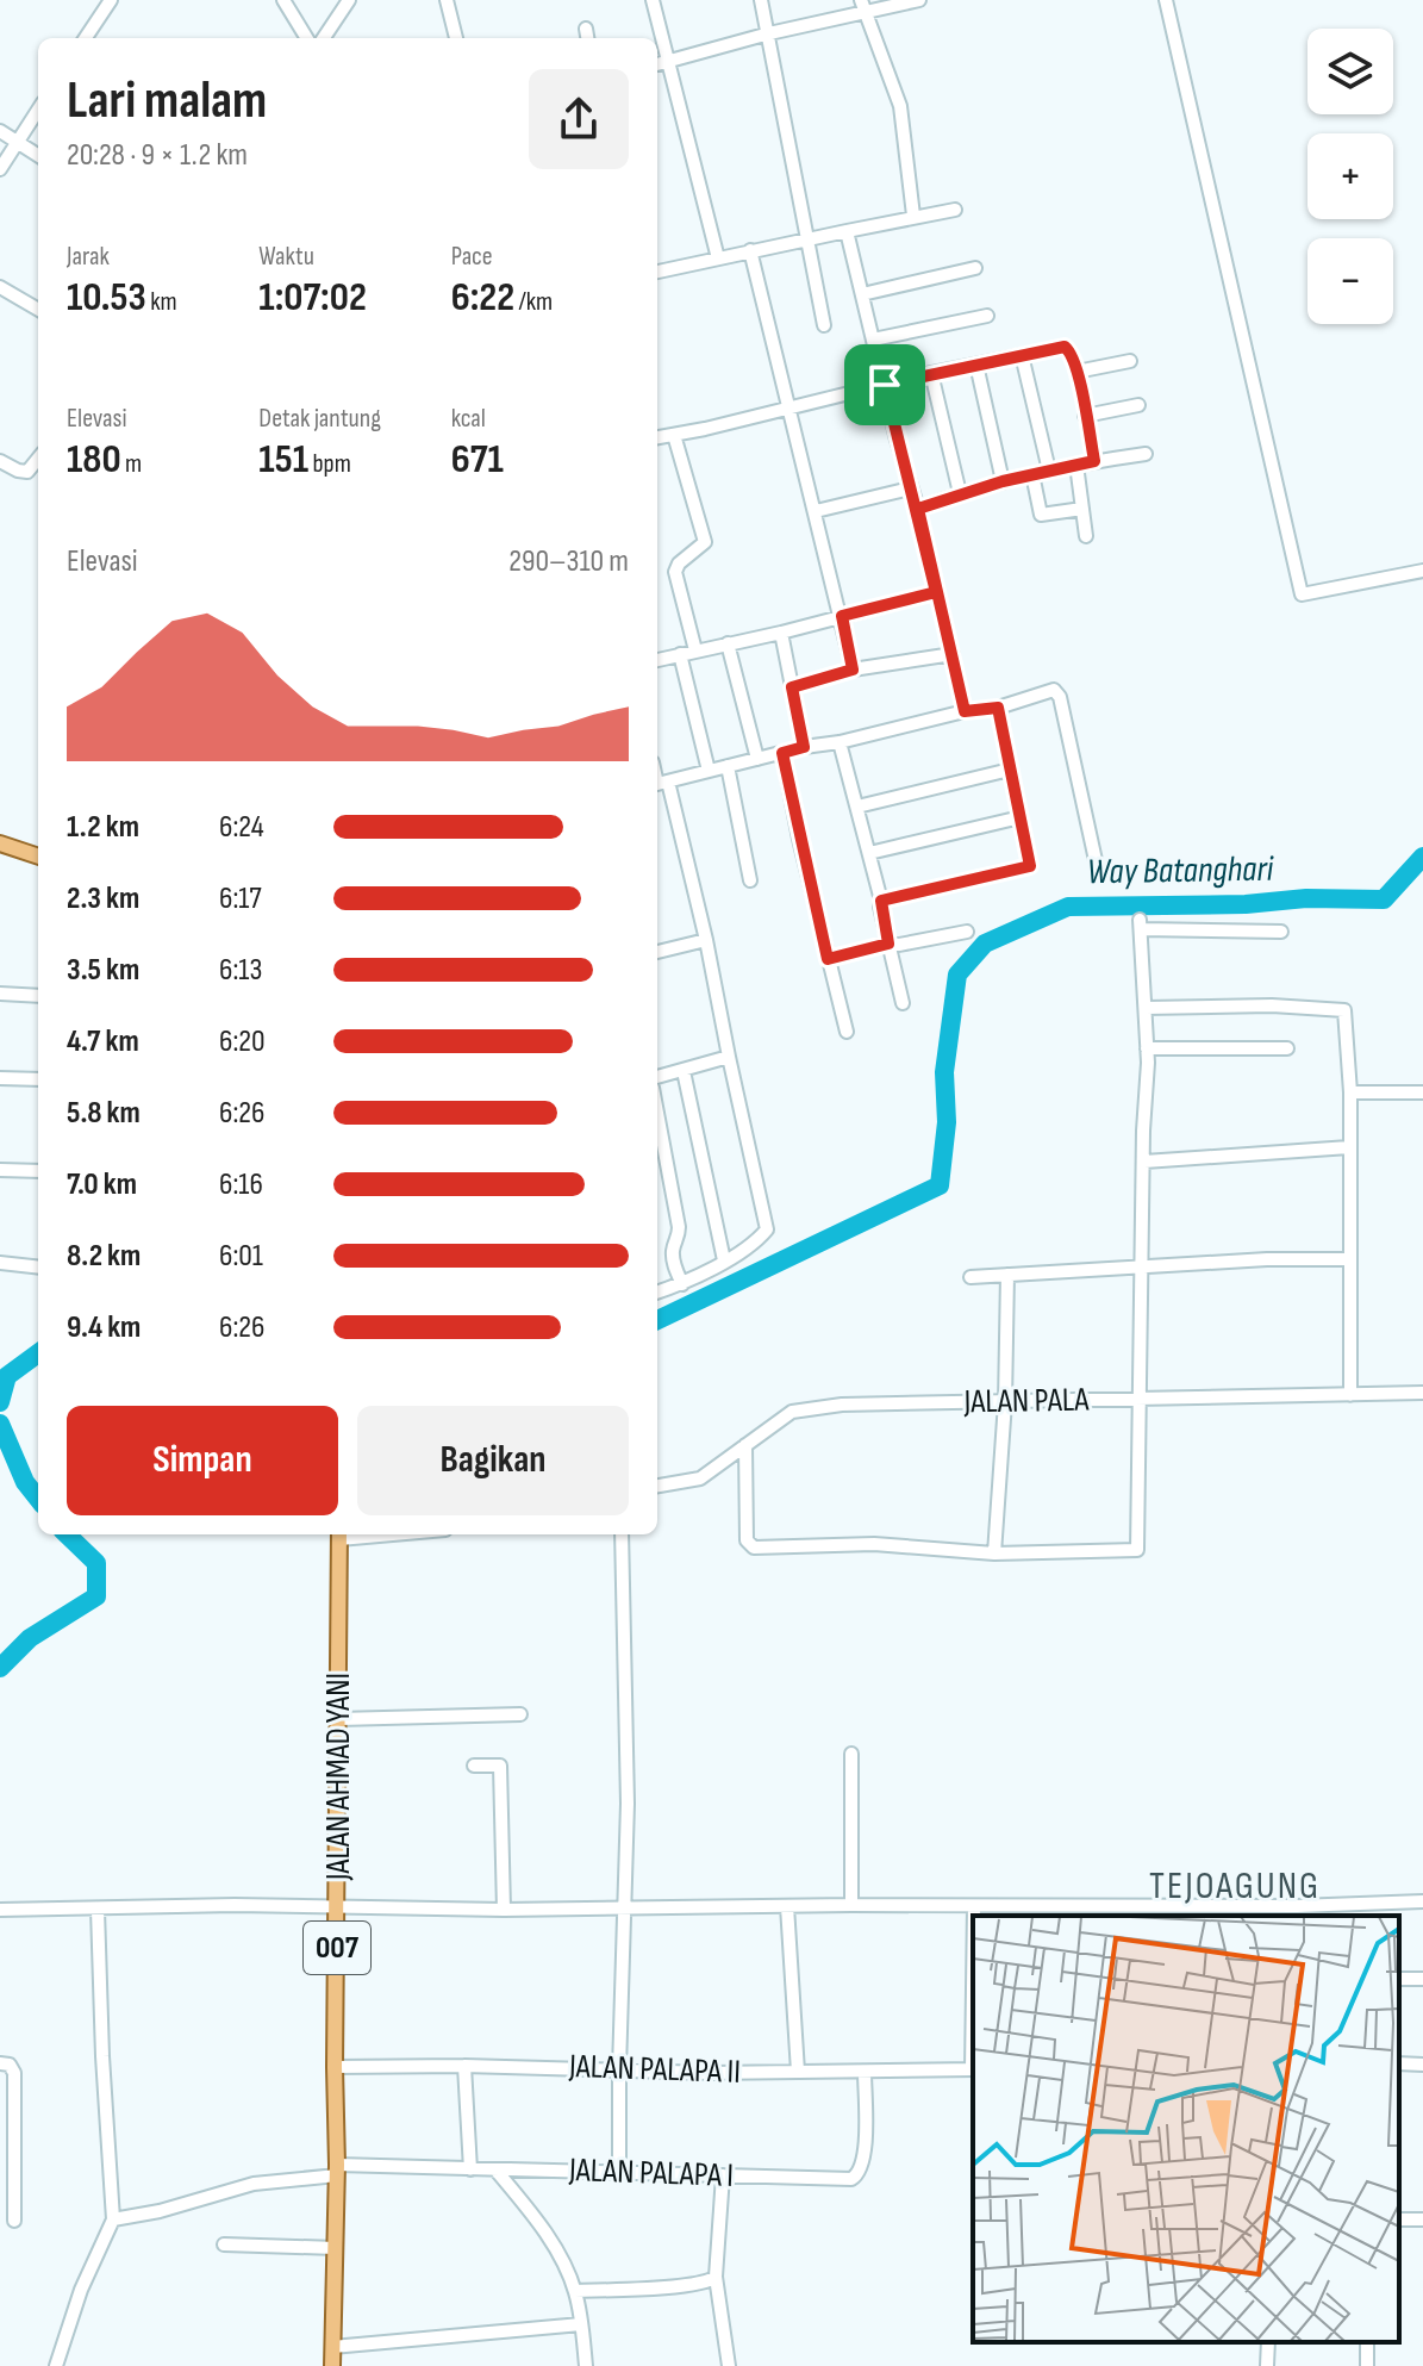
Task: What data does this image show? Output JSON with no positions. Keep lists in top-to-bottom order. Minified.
{"streets":{"main road":["JALAN AHMAD YANI","007"],"street":["JALAN PALA","JALAN PALAPA II","JALAN PALAPA I"]},"crossings":[["JALAN AHMAD YANI","JALAN PALAPA II"],["JALAN AHMAD YANI","JALAN PALAPA I"],["JALAN PALAPA II","JALAN PALAPA I"]],"districts":["TEJOAGUNG"],"water":["Way Batanghari"],"page":{"map_buttons":["+","−"],"heading":["Lari malam","20:28 · 9 × 1.2 km"],"stats":[["Jarak","10.53 km"],["Waktu","1:07:02"],["Pace","6:22 /km"],["Elevasi","180 m"],["Detak jantung","151 bpm"],["kcal","671"]],"chart":["Elevasi","290–310 m"],"list":[{"name":"1.2 km","note":"6:24"},{"name":"2.3 km","note":"6:17"},{"name":"3.5 km","note":"6:13"},{"name":"4.7 km","note":"6:20"},{"name":"5.8 km","note":"6:26"},{"name":"7.0 km","note":"6:16"},{"name":"8.2 km","note":"6:01"},{"name":"9.4 km","note":"6:26"}],"buttons":["Simpan","Bagikan"]}}
